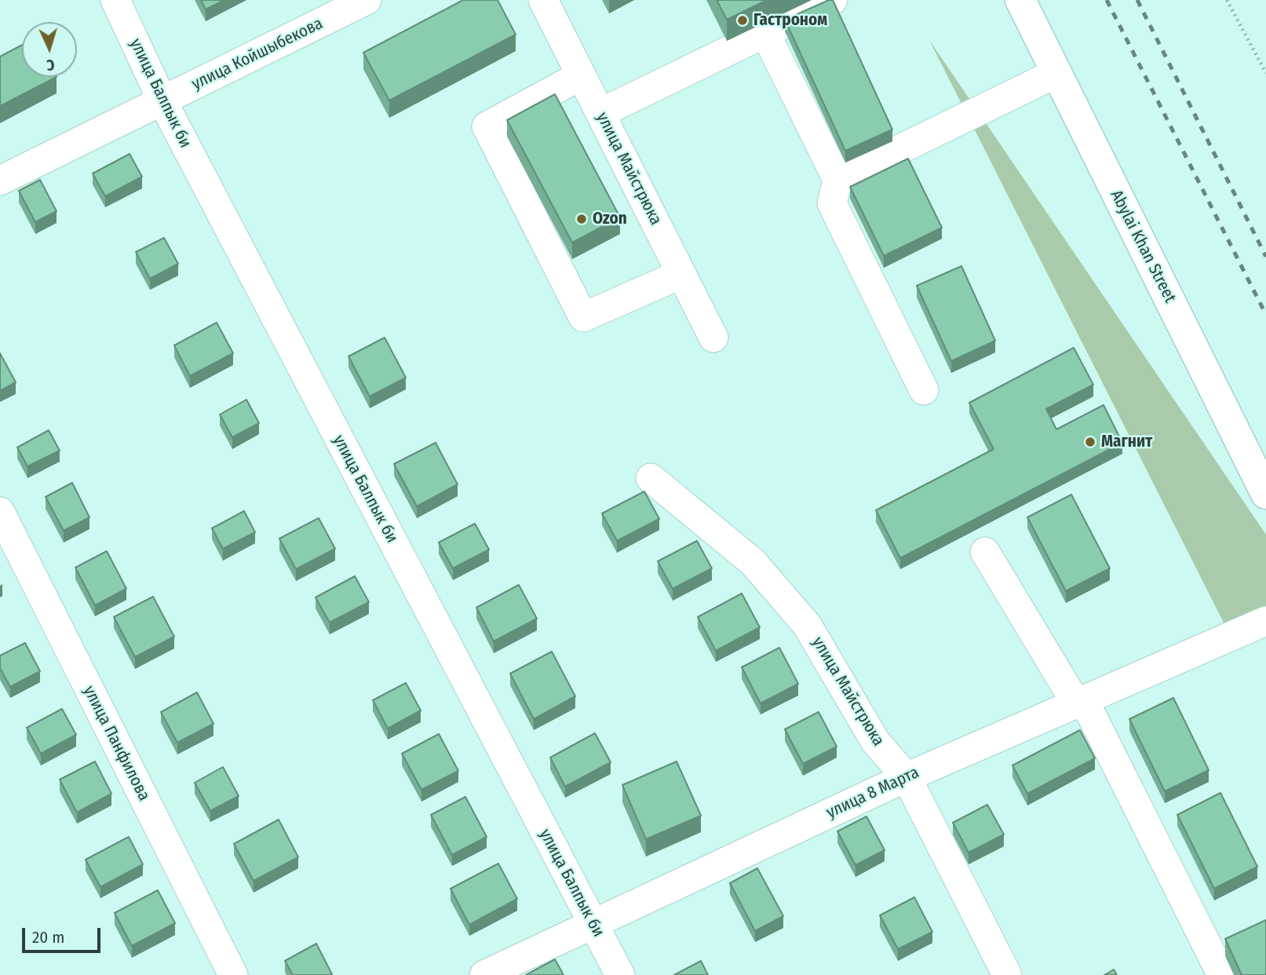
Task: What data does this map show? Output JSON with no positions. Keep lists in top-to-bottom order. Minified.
{"streets":{"main road":["Abylai Khan Street"],"street":["улица Койшыбекова","улица Балпык би","улица Майстрюка","улица Панфилова","улица 8 Марта"]},"crossings":[["улица Койшыбекова","улица Балпык би"],["улица Балпык би","улица 8 Марта"],["улица Майстрюка","улица 8 Марта"]],"places":["Гастроном","Ozon","Магнит"],"scale_bar":"20 m","north":"bottom"}
